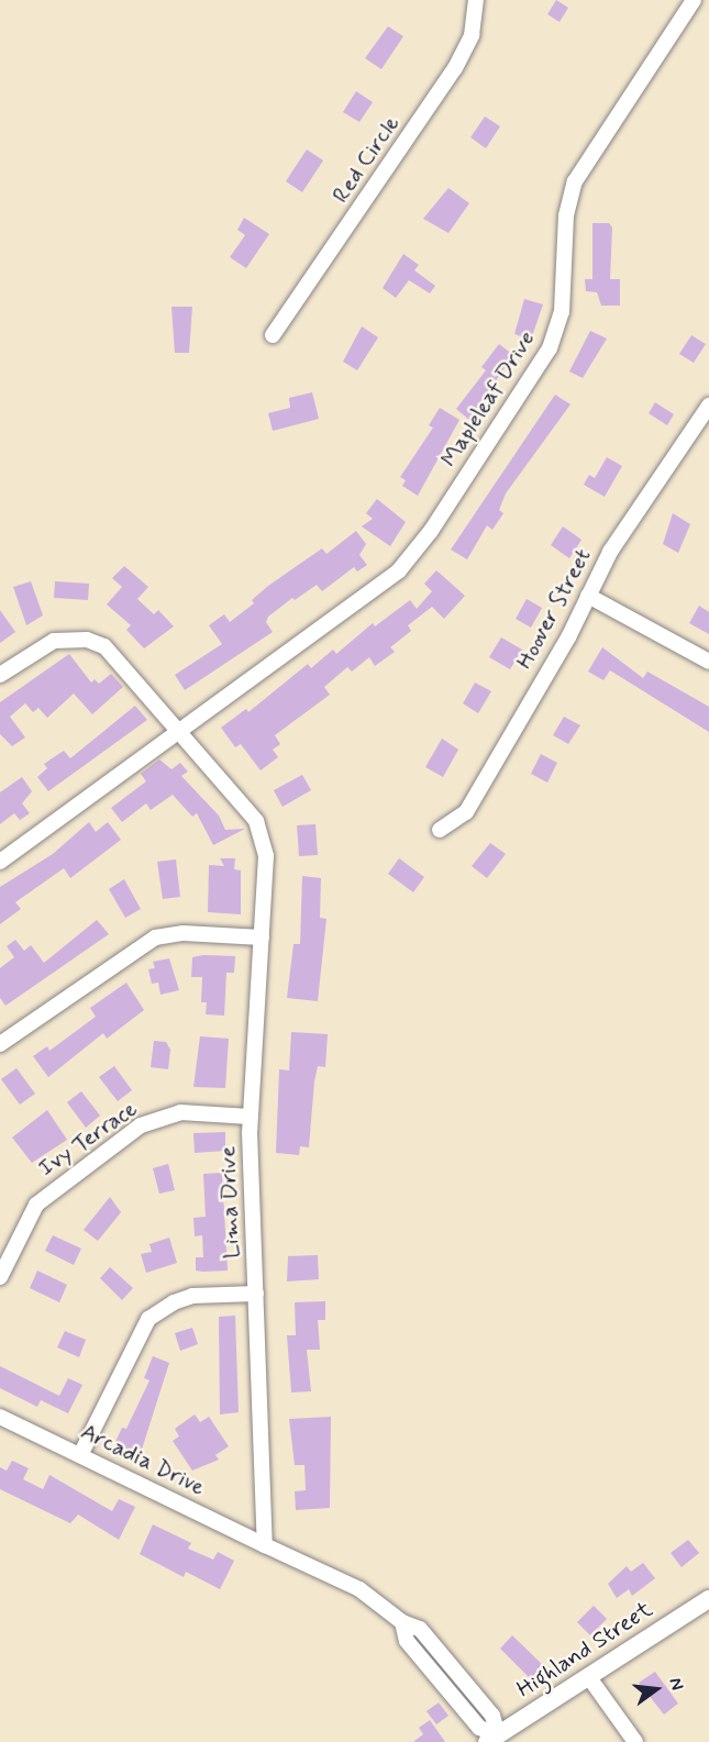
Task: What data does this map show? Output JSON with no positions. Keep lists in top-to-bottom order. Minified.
{"streets":{"street":["Red Circle","Mapleleaf Drive","Hoover Street","Ivy Terrace","Lima Drive","Arcadia Drive","Highland Street"]},"crossings":[["Mapleleaf Drive","Lima Drive"],["Ivy Terrace","Lima Drive"],["Lima Drive","Arcadia Drive"]],"north":"right"}
